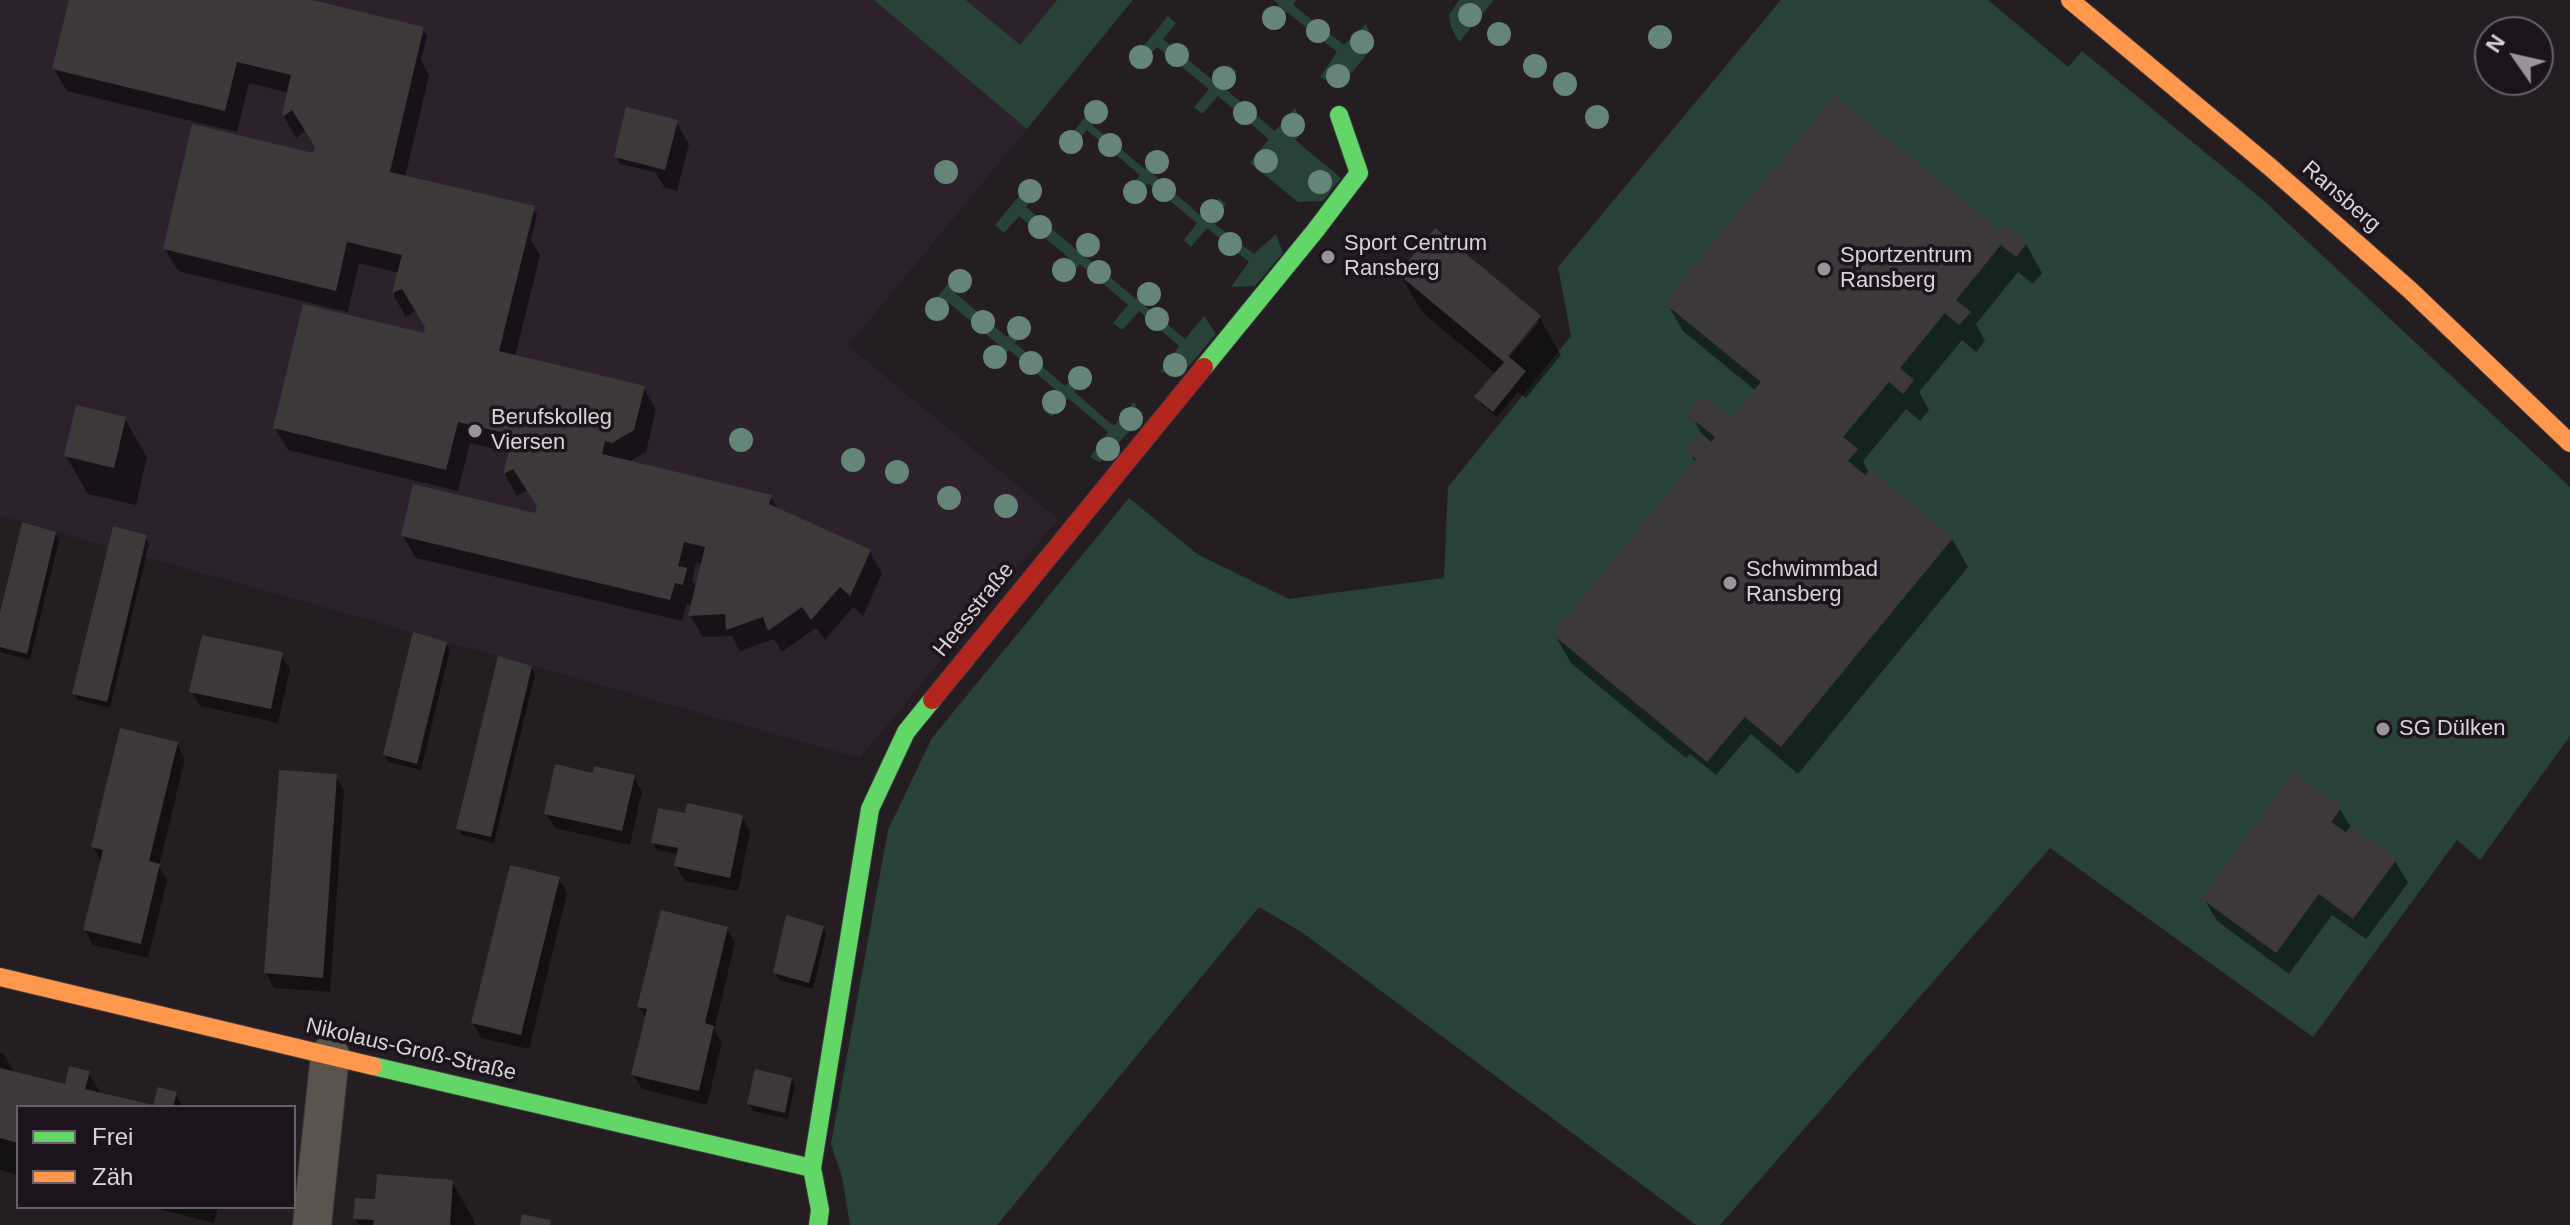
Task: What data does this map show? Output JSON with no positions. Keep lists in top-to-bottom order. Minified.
{"streets":{"street":["Ransberg","Heesstraße","Nikolaus-Groß-Straße"]},"crossings":[["Heesstraße","Nikolaus-Groß-Straße"]],"places":["Sport Centrum Ransberg","Sportzentrum Ransberg","Berufskolleg Viersen","Schwimmbad Ransberg","SG Dülken"],"legend":["Frei","Zäh"],"north":"top left"}
